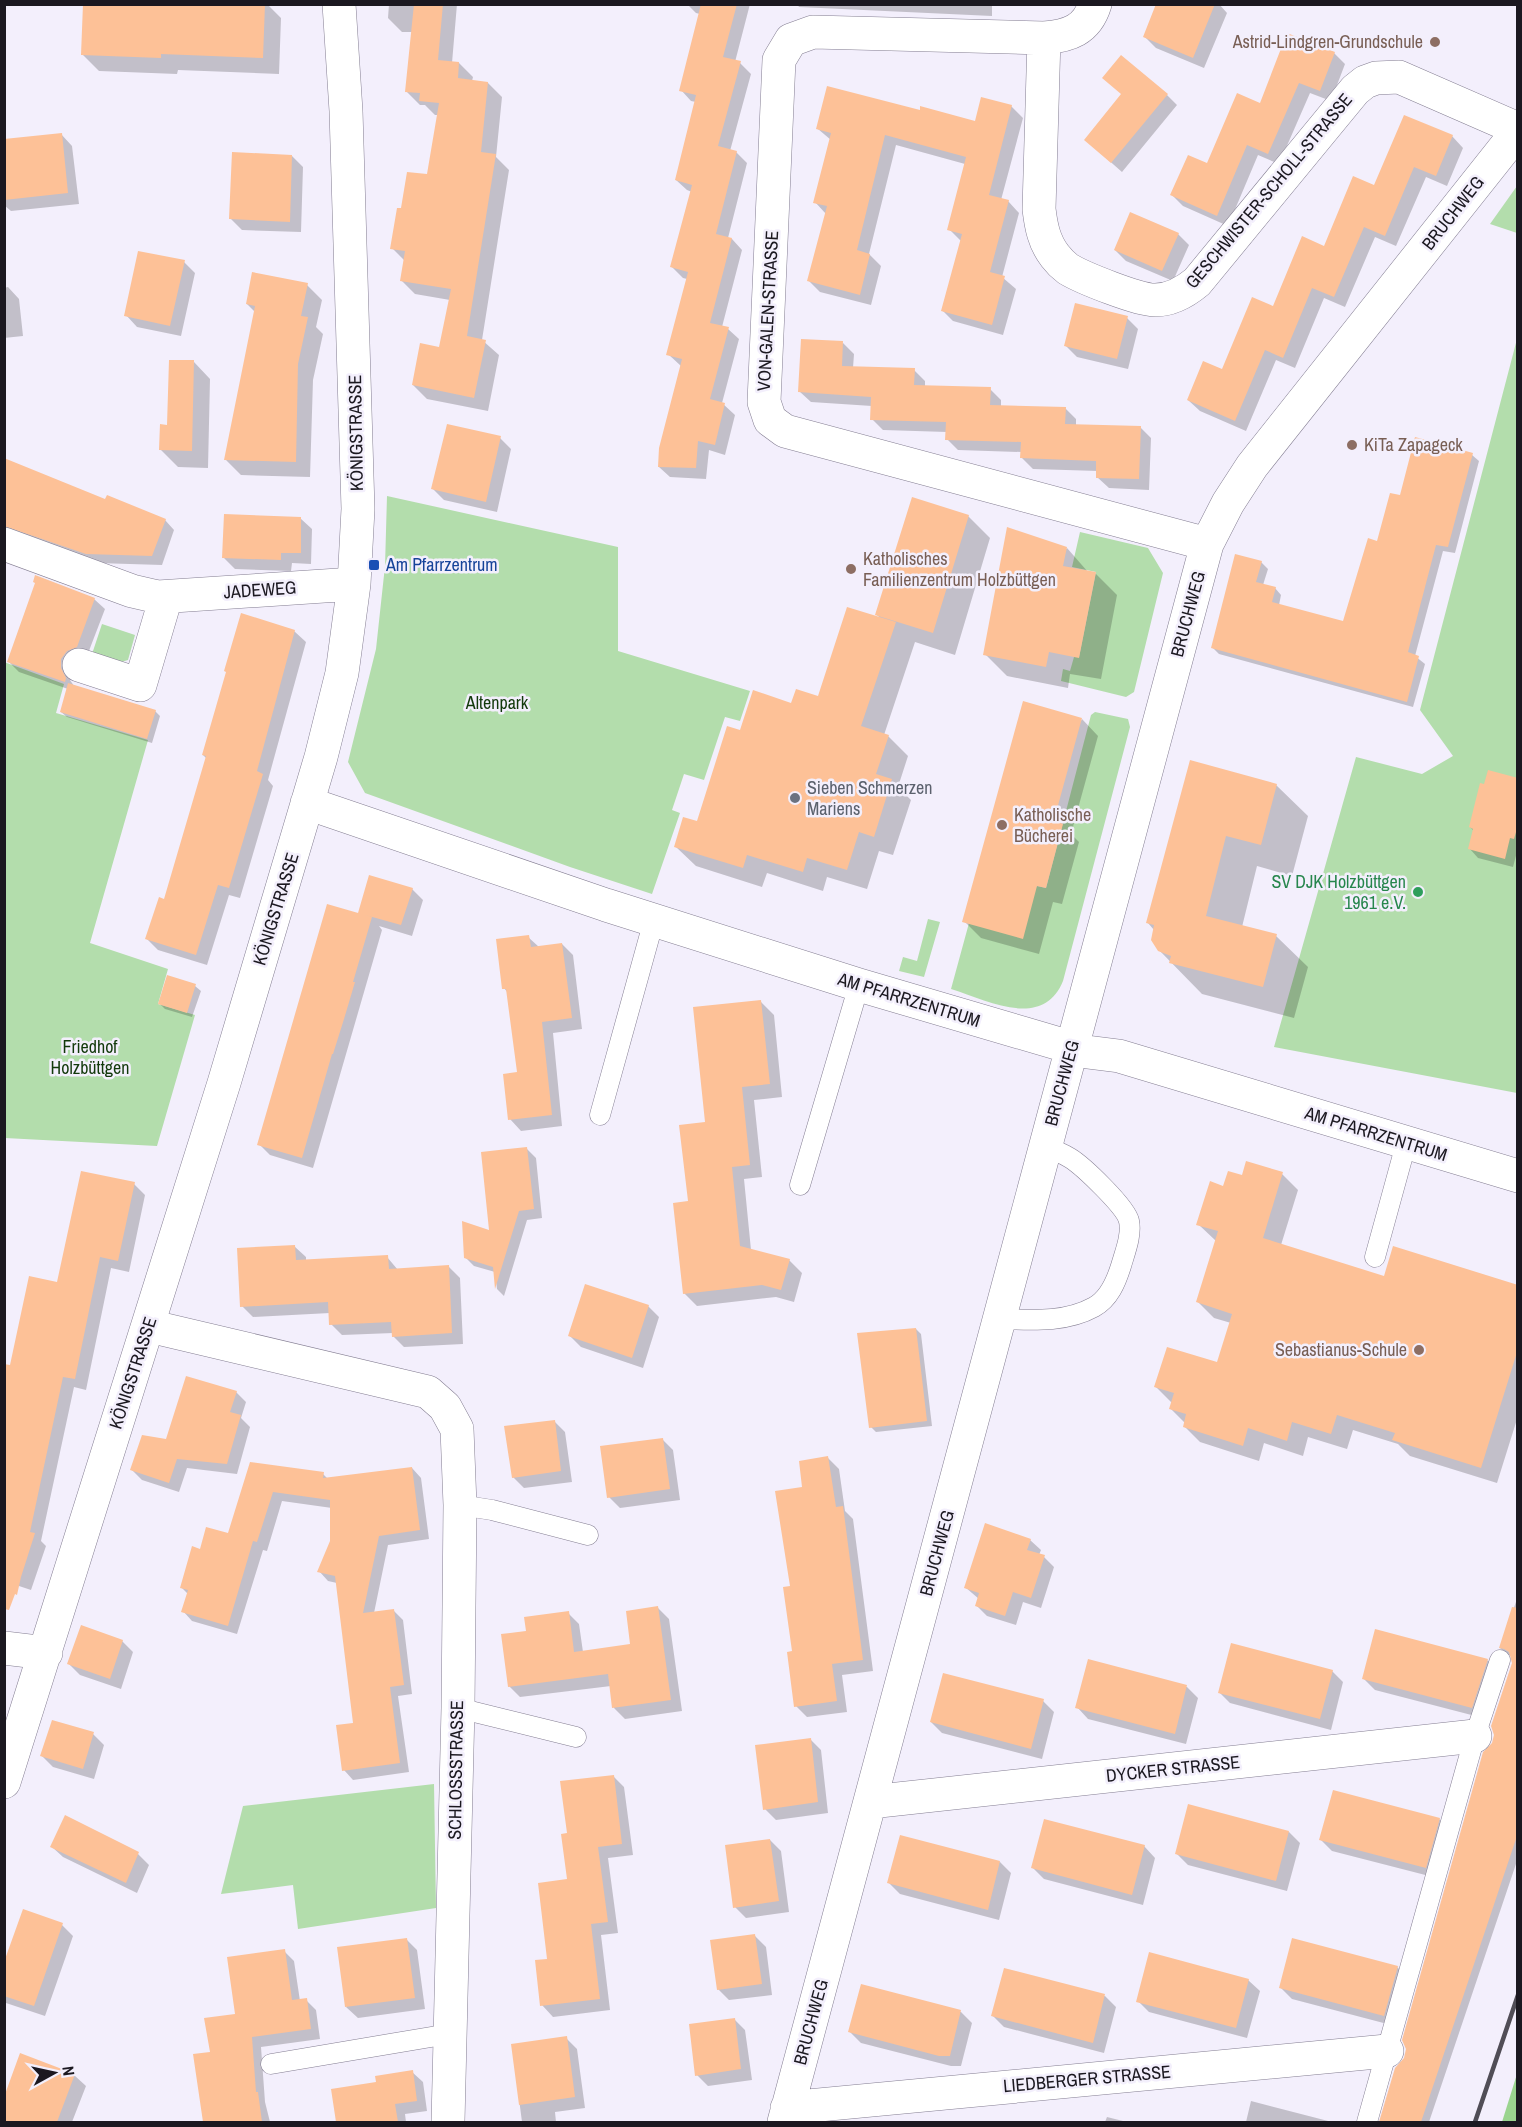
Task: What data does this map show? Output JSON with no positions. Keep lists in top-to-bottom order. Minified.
{"streets":{"street":["GESCHWISTER-SCHOLL-STRASSE","BRUCHWEG","VON-GALEN-STRASSE","KÖNIGSTRASSE","JADEWEG","AM PFARRZENTRUM","DYCKER STRASSE","SCHLOSSSTRASSE","LIEDBERGER STRASSE"]},"crossings":[["GESCHWISTER-SCHOLL-STRASSE","BRUCHWEG"],["GESCHWISTER-SCHOLL-STRASSE","VON-GALEN-STRASSE"],["BRUCHWEG","VON-GALEN-STRASSE"],["BRUCHWEG","AM PFARRZENTRUM"],["BRUCHWEG","DYCKER STRASSE"],["BRUCHWEG","LIEDBERGER STRASSE"],["KÖNIGSTRASSE","JADEWEG"],["KÖNIGSTRASSE","AM PFARRZENTRUM"],["KÖNIGSTRASSE","SCHLOSSSTRASSE"]],"parks":["Altenpark","Friedhof Holzbüttgen"],"places":{"other":["Astrid-Lindgren-Grundschule","KiTa Zapageck","Katholisches Familienzentrum Holzbüttgen","Sieben Schmerzen Mariens","Katholische Bücherei","SV DJK Holzbüttgen 1961 e.V.","Sebastianus-Schule"],"transit":["Am Pfarrzentrum"]},"north":"right"}
